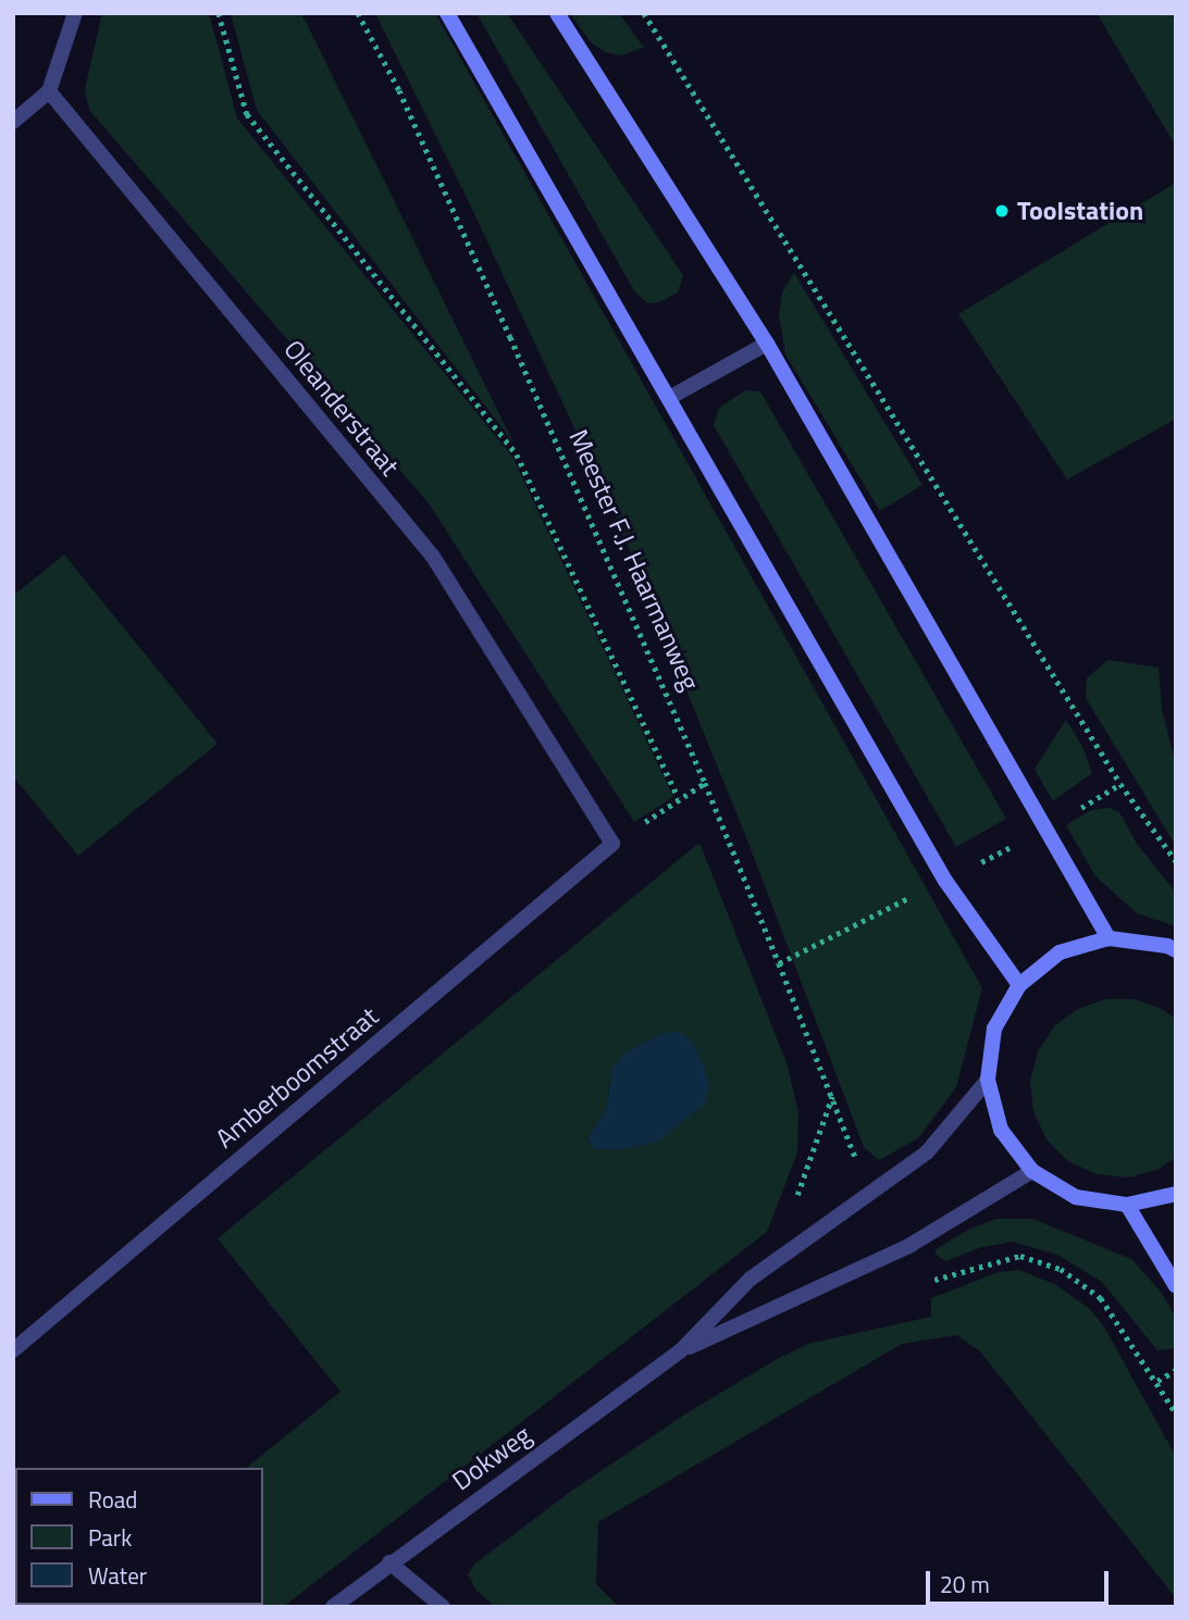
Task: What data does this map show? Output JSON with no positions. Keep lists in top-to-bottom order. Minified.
{"streets":{"street":["Oleanderstraat","Amberboomstraat","Dokweg"],"path":["Meester F.J. Haarmanweg"]},"crossings":[["Oleanderstraat","Amberboomstraat"]],"places":["Toolstation"],"legend":["Road","Park","Water"],"scale_bar":"20 m"}
